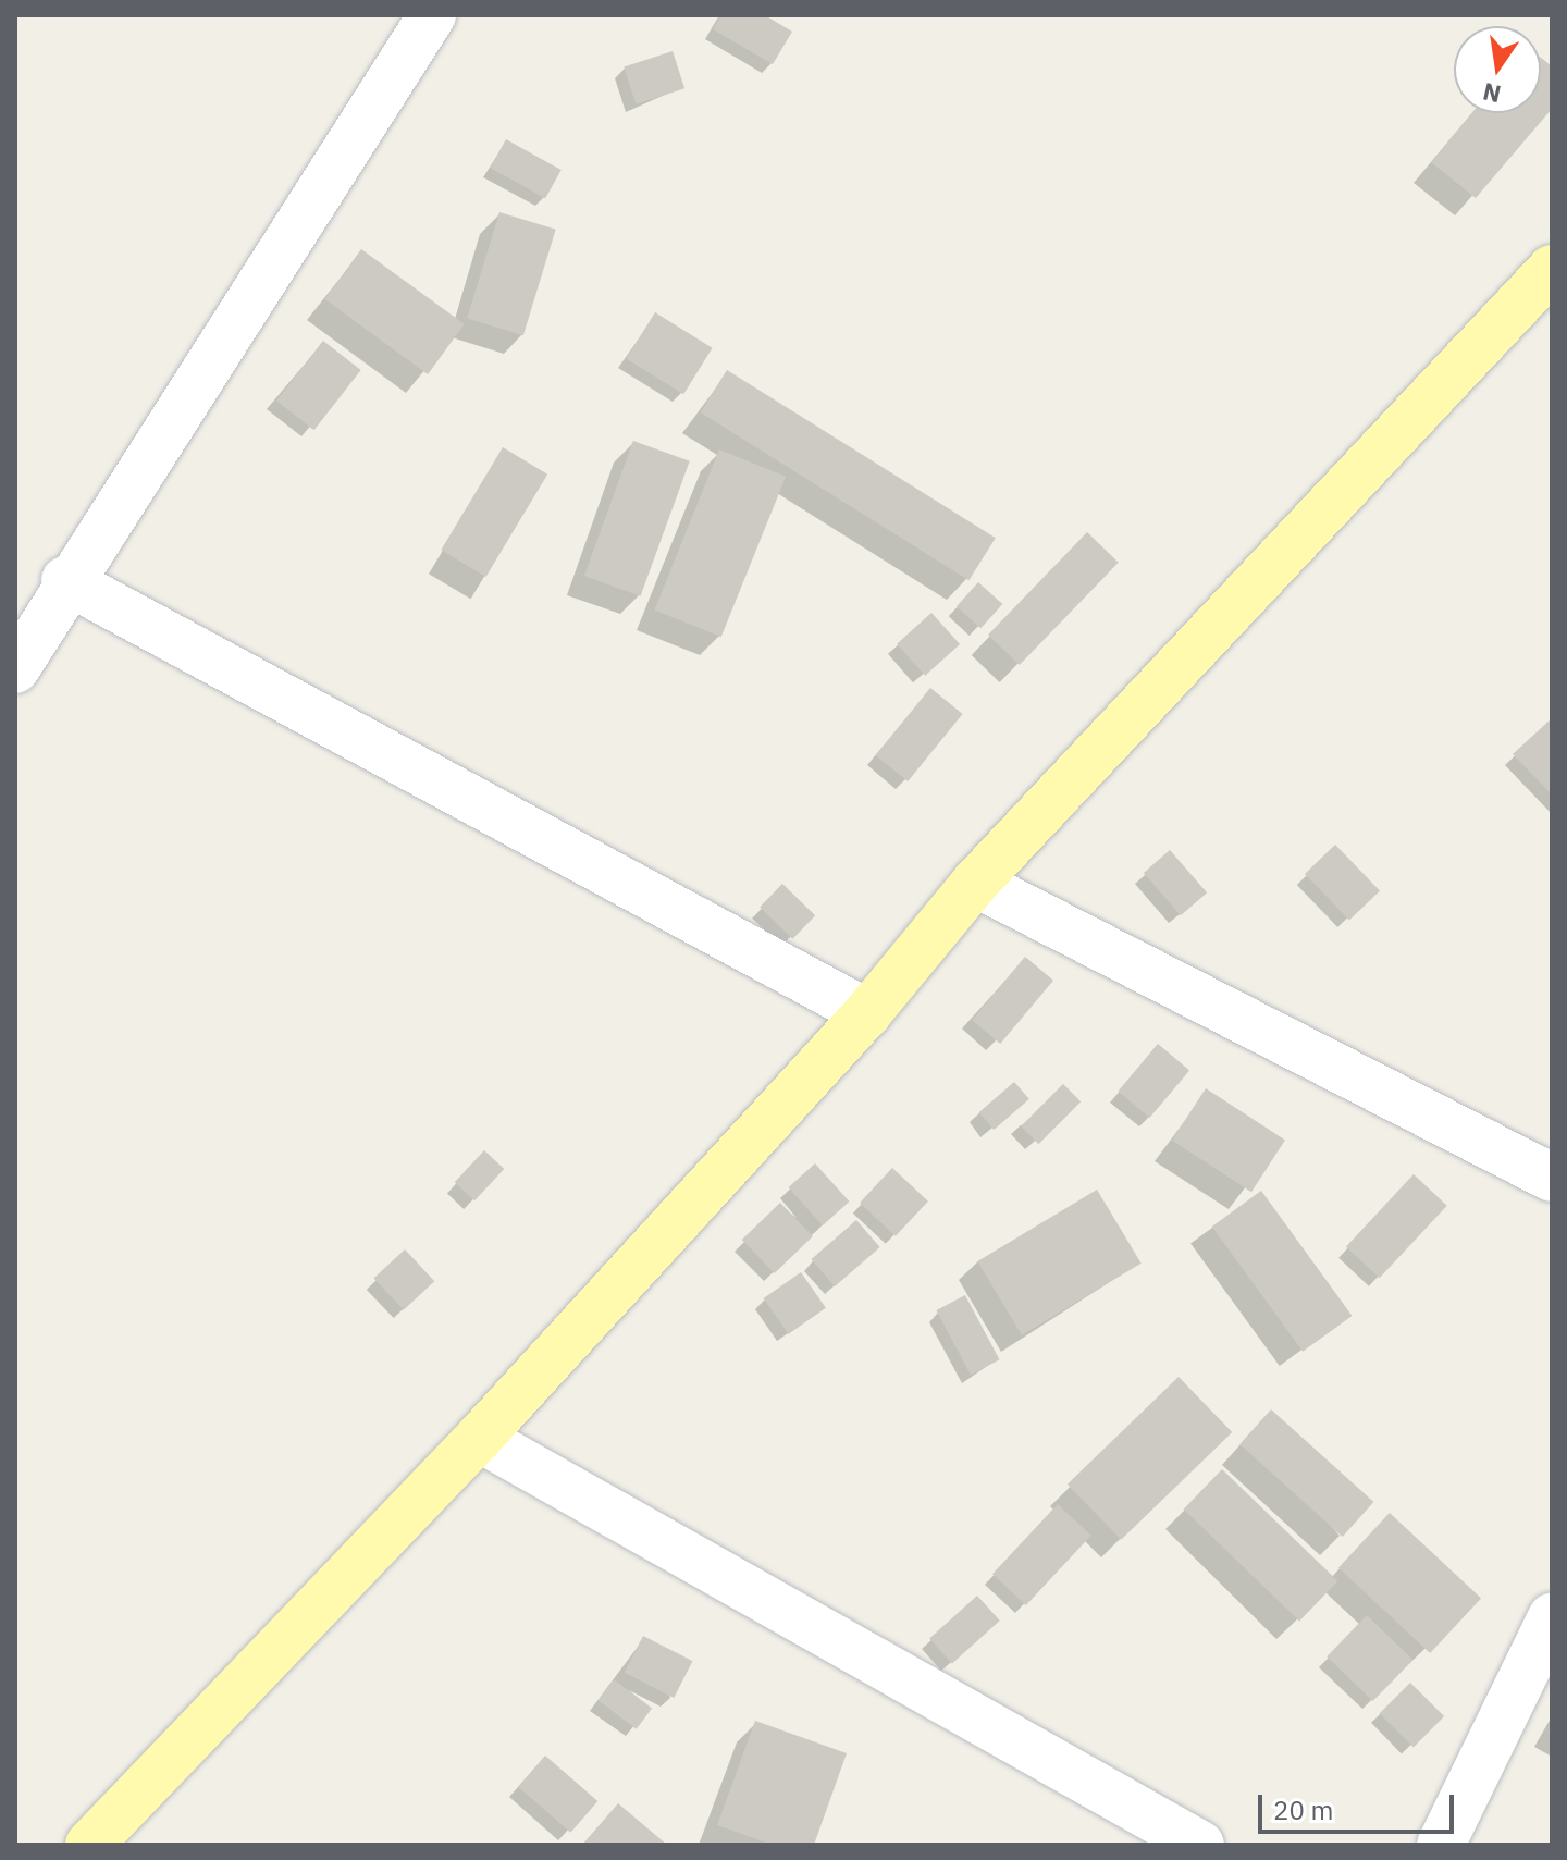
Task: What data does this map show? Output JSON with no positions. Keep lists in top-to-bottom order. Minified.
{"scale_bar":"20 m","north":"bottom"}
